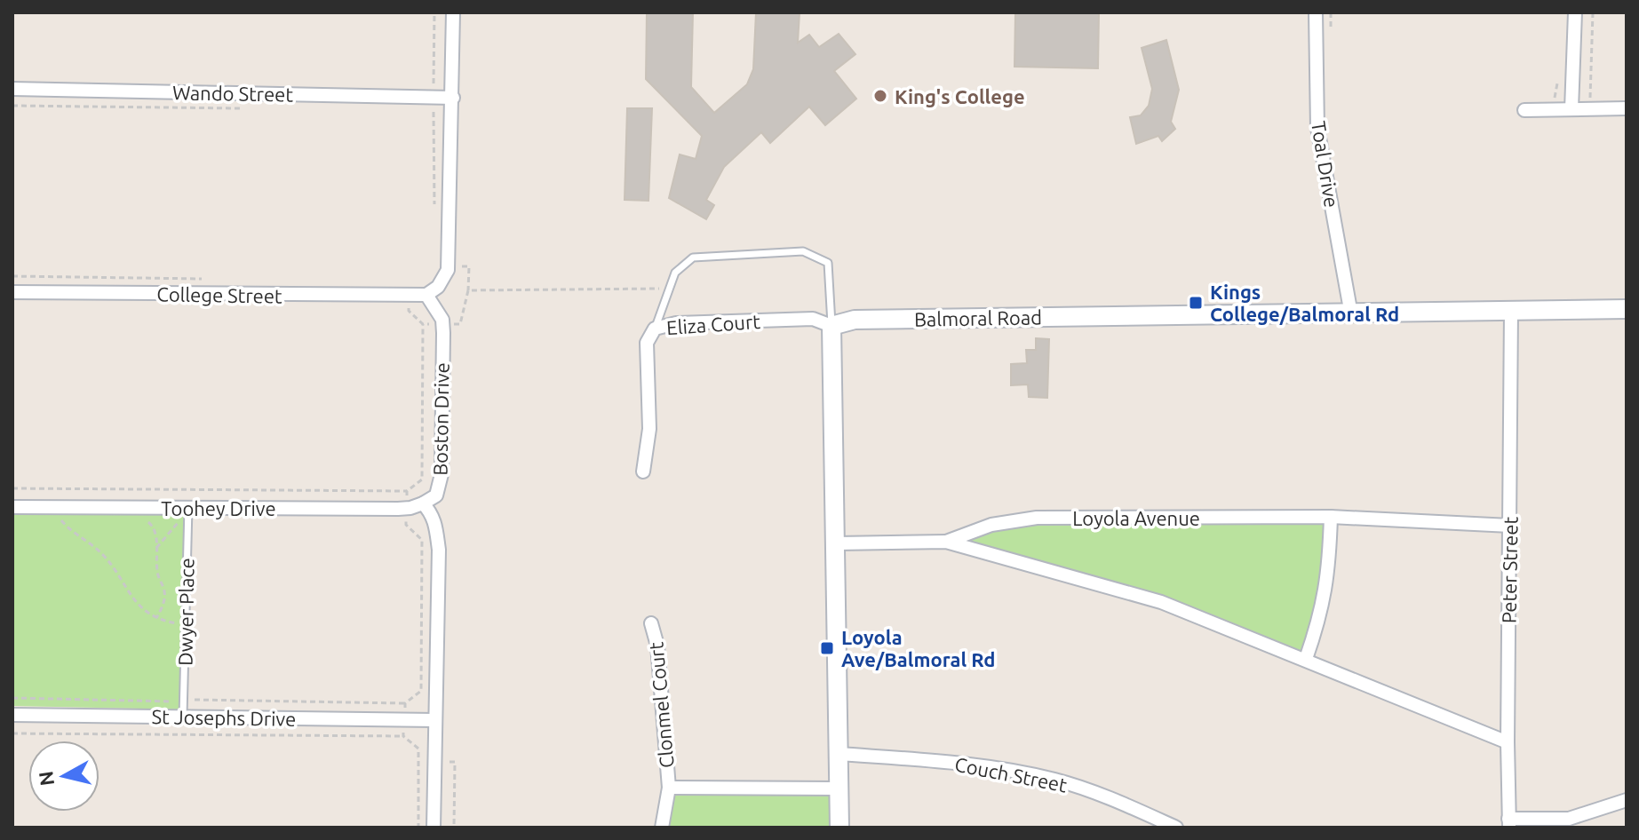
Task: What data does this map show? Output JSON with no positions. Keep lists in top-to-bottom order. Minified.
{"streets":{"street":["Wando Street","Toal Drive","College Street","Balmoral Road","Eliza Court","Boston Drive","Toohey Drive","Loyola Avenue","Peter Street","Clonmel Court","St Josephs Drive","Couch Street"],"lane":["Dwyer Place"]},"crossings":[["Toal Drive","Balmoral Road"],["College Street","Boston Drive"],["Balmoral Road","Eliza Court"],["Balmoral Road","Peter Street"],["Boston Drive","Toohey Drive"],["Boston Drive","St Josephs Drive"],["Toohey Drive","Dwyer Place"],["Loyola Avenue","Peter Street"],["Dwyer Place","St Josephs Drive"]],"places":{"other":["King's College"],"transit":["Kings College/Balmoral Rd","Loyola Ave/Balmoral Rd"]},"north":"left"}
